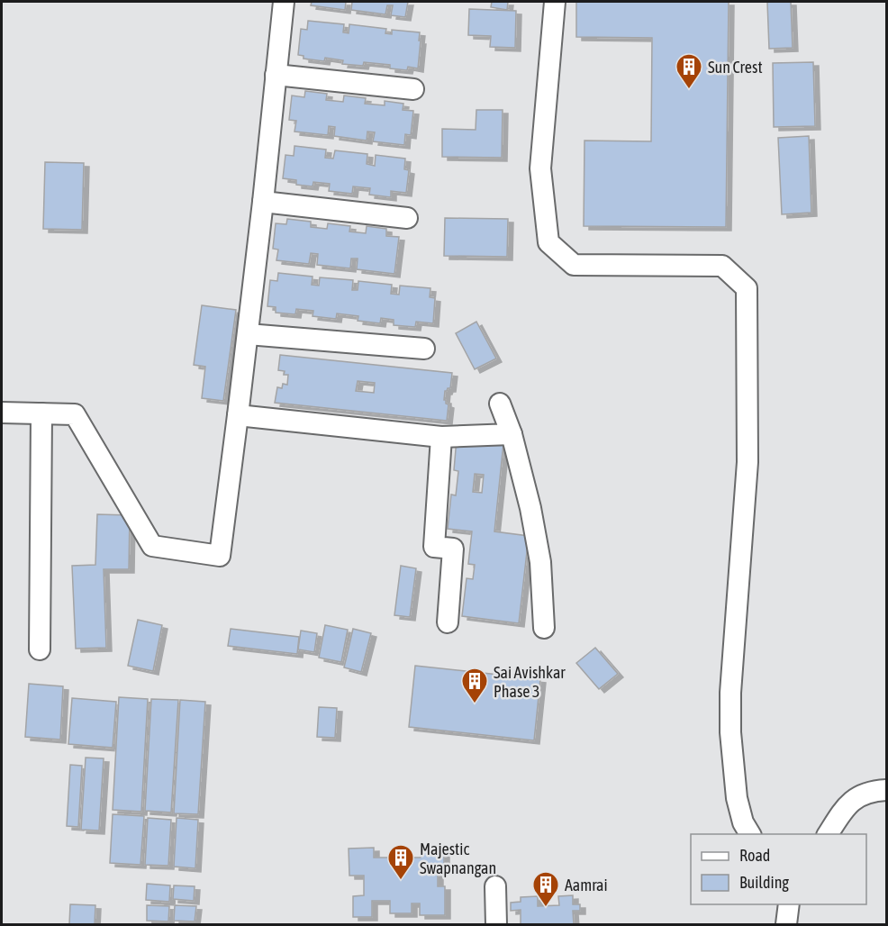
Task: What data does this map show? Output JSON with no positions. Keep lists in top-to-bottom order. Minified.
{"places":{"building":["Sun Crest","Sai Avishkar Phase 3","Majestic Swapnangan","Aamrai"]},"legend":["Road","Building"]}
